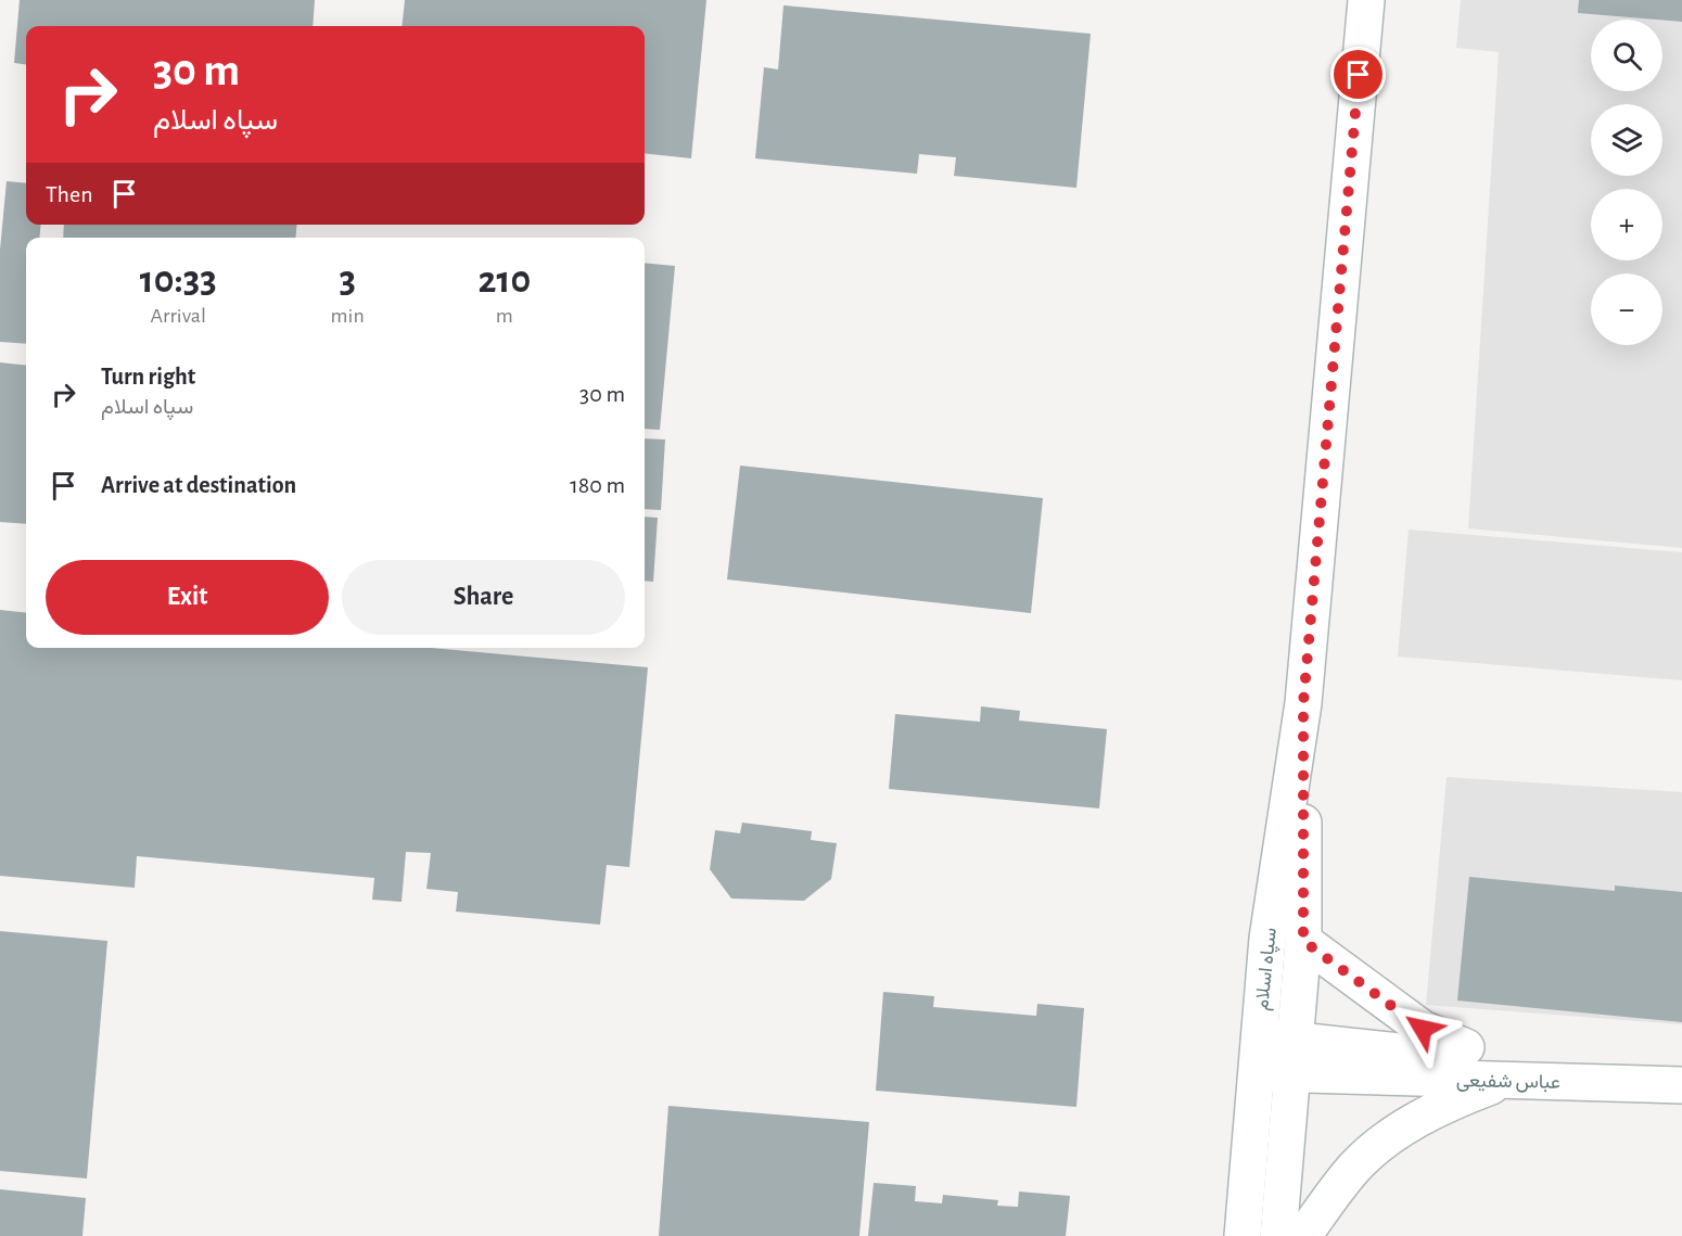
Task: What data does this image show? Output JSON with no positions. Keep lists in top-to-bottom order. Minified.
{"streets":{"main road":["سپاه اسلام","عباس شفیعی"]},"crossings":[["سپاه اسلام","عباس شفیعی"]],"page":{"map_buttons":["+","−"],"turn":["30 m","سپاه اسلام"],"then":"Then","eta":["10:33","Arrival","3","min","210","m"],"list":[{"name":"Turn right","note":"سپاه اسلام","value":"30 m"},{"name":"Arrive at destination","value":"180 m"}],"buttons":["Exit","Share"]}}
